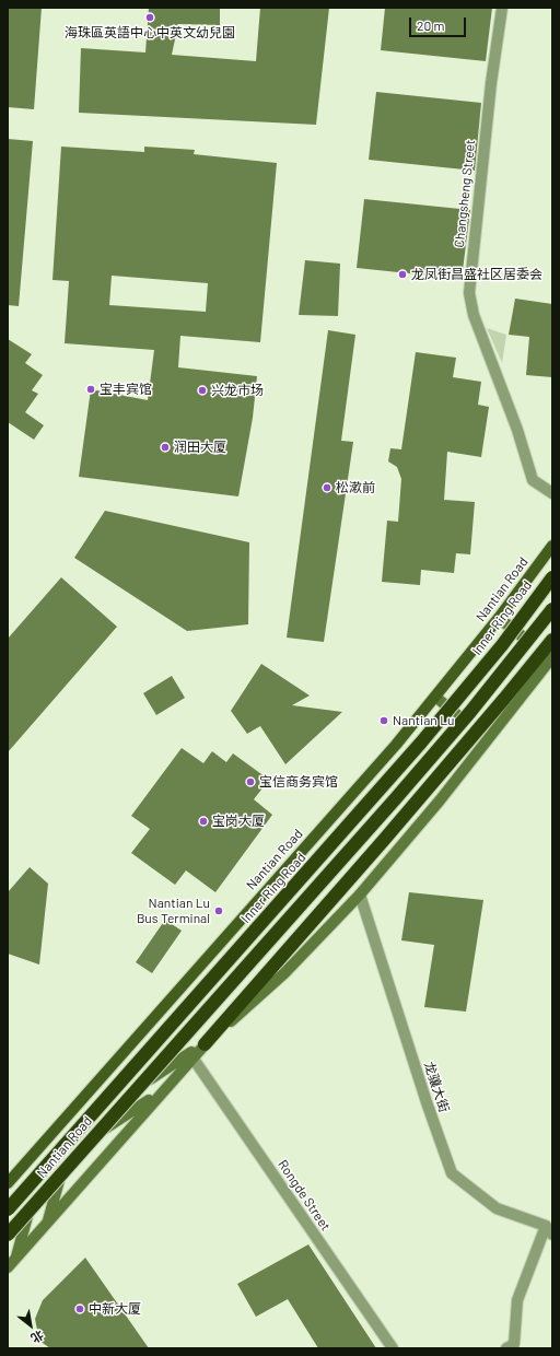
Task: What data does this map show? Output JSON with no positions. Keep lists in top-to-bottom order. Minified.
{"streets":{"highway":["Inner Ring Road"],"main road":["Nantian Road"],"street":["Changsheng Street","龙骧大街","Rongde Street"]},"places":["海珠區英語中心中英文幼兒園","龙凤街昌盛社区居委会","宝丰宾馆","兴龙市场","润田大厦","松漱前","Nantian Lu","宝信商务宾馆","宝岗大厦","Nantian Lu Bus Terminal","中新大厦"],"scale_bar":"20 m","north":"bottom right"}
